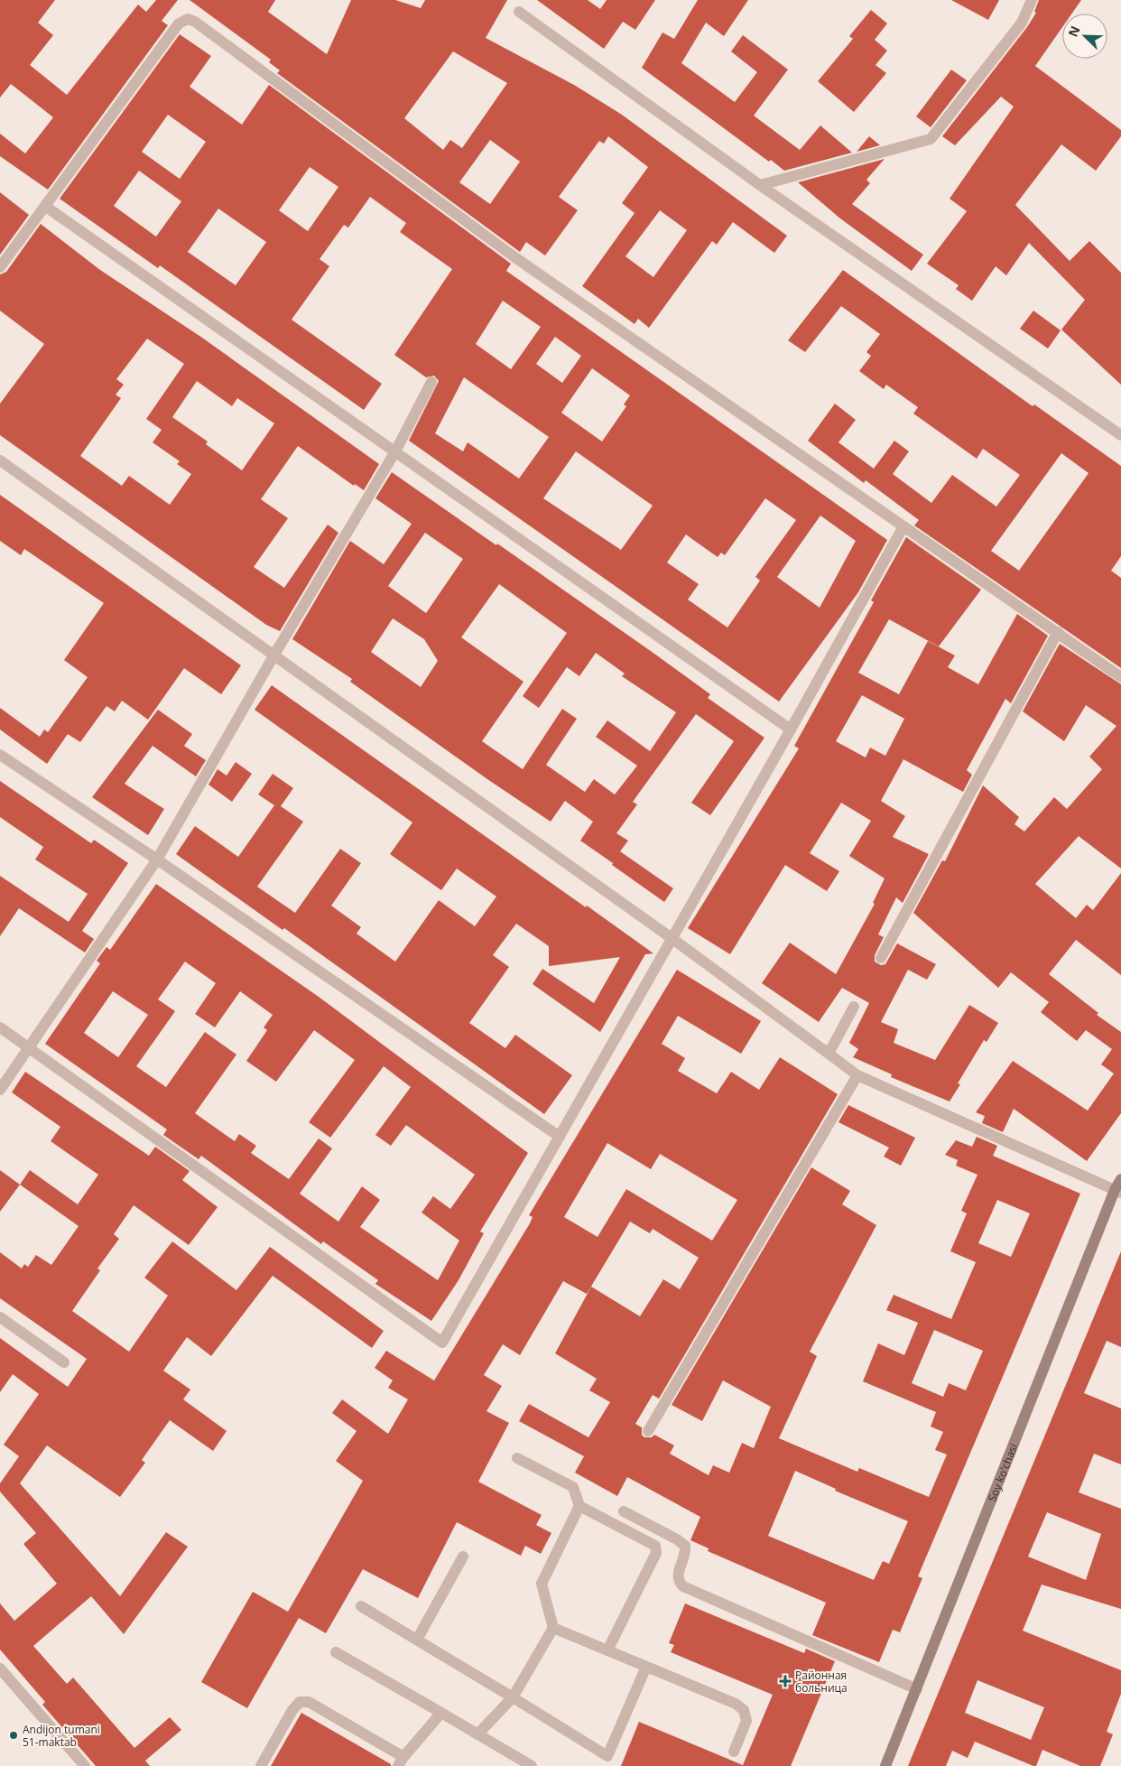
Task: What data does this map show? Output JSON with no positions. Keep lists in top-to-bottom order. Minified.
{"streets":{"main road":["Soy ko'chasi"]},"places":{"health":["Районная больница"],"other":["Andijon tumani 51-maktab"]},"north":"top left"}
